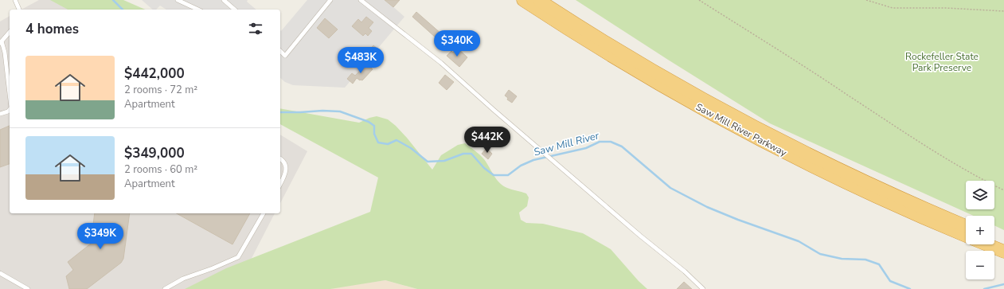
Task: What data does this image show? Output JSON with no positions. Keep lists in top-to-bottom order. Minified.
{"streets":{"highway":["Saw Mill River Parkway"]},"water":["Saw Mill River"],"parks":["Rockefeller State Park Preserve"],"page":{"heading":"4 homes","price":["$340K","$483K","$442K","$349K"],"list":[{"name":"$442,000","note":"2 rooms · 72 m² · Apartment"},{"name":"$349,000","note":"2 rooms · 60 m² · Apartment"}],"map_buttons":["+","−"]}}
